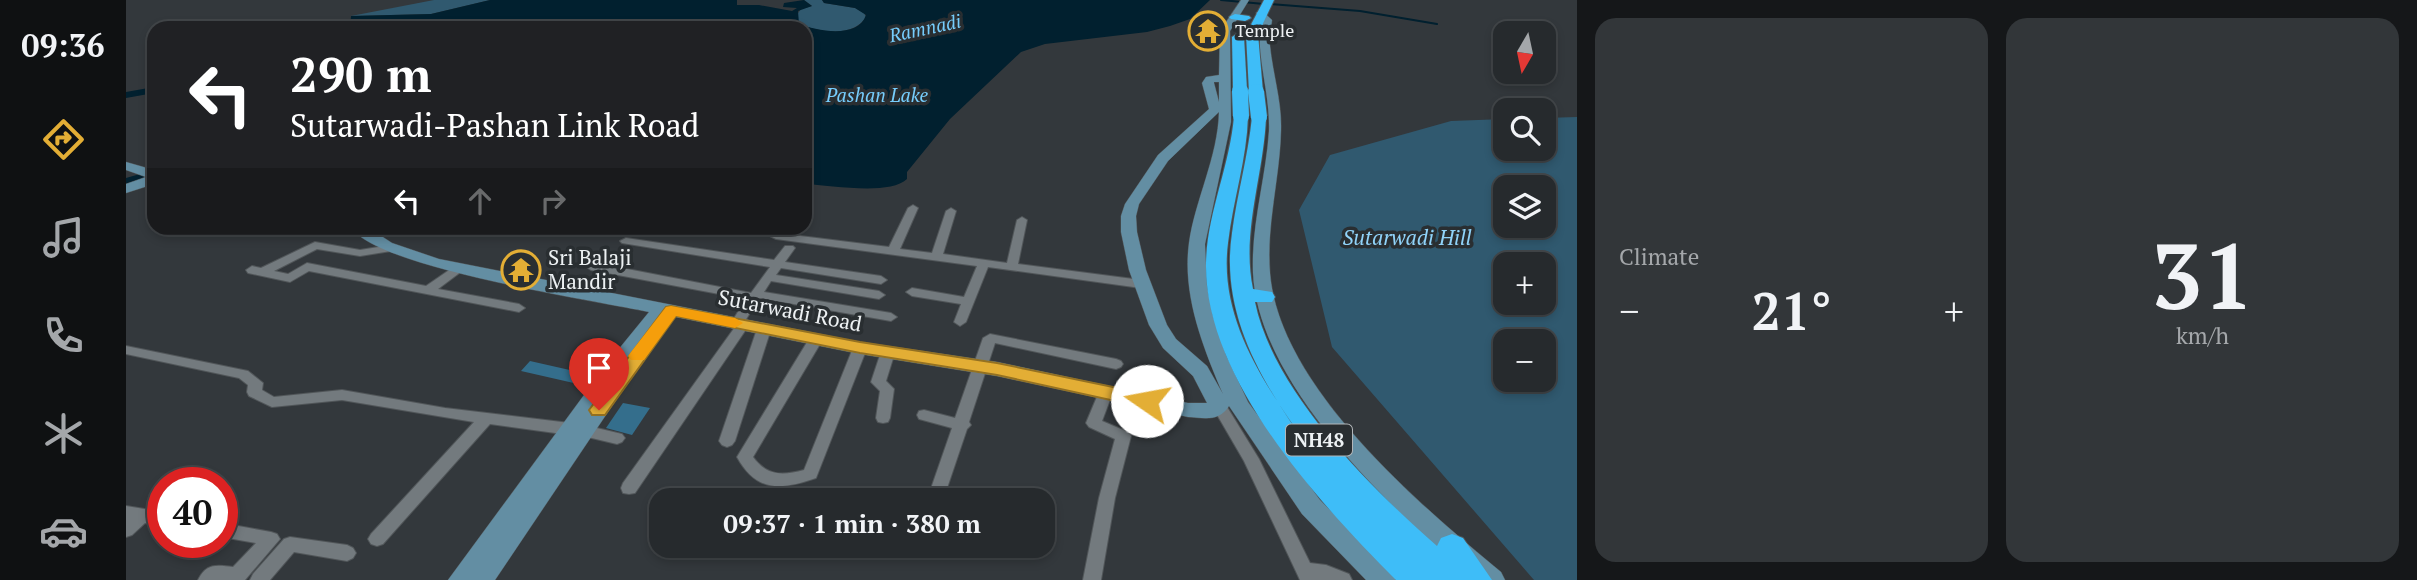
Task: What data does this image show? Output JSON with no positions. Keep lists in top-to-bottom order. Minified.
{"streets":{"highway":["NH48"],"street":["Sutarwadi Road"]},"water":["Ramnadi","Pashan Lake"],"parks":["Sutarwadi Hill"],"places":{"temple":["Temple","Sri Balaji Mandir"]},"north":"bottom","page":{"tabs":"09:36","tile":["Climate",["31","km/h"]],"map_buttons":["+","−"],"turn":["290 m","Sutarwadi-Pashan Link Road"],"heat":["−","21°","+"],"limit":"40","trip":"09:37 · 1 min · 380 m"}}
